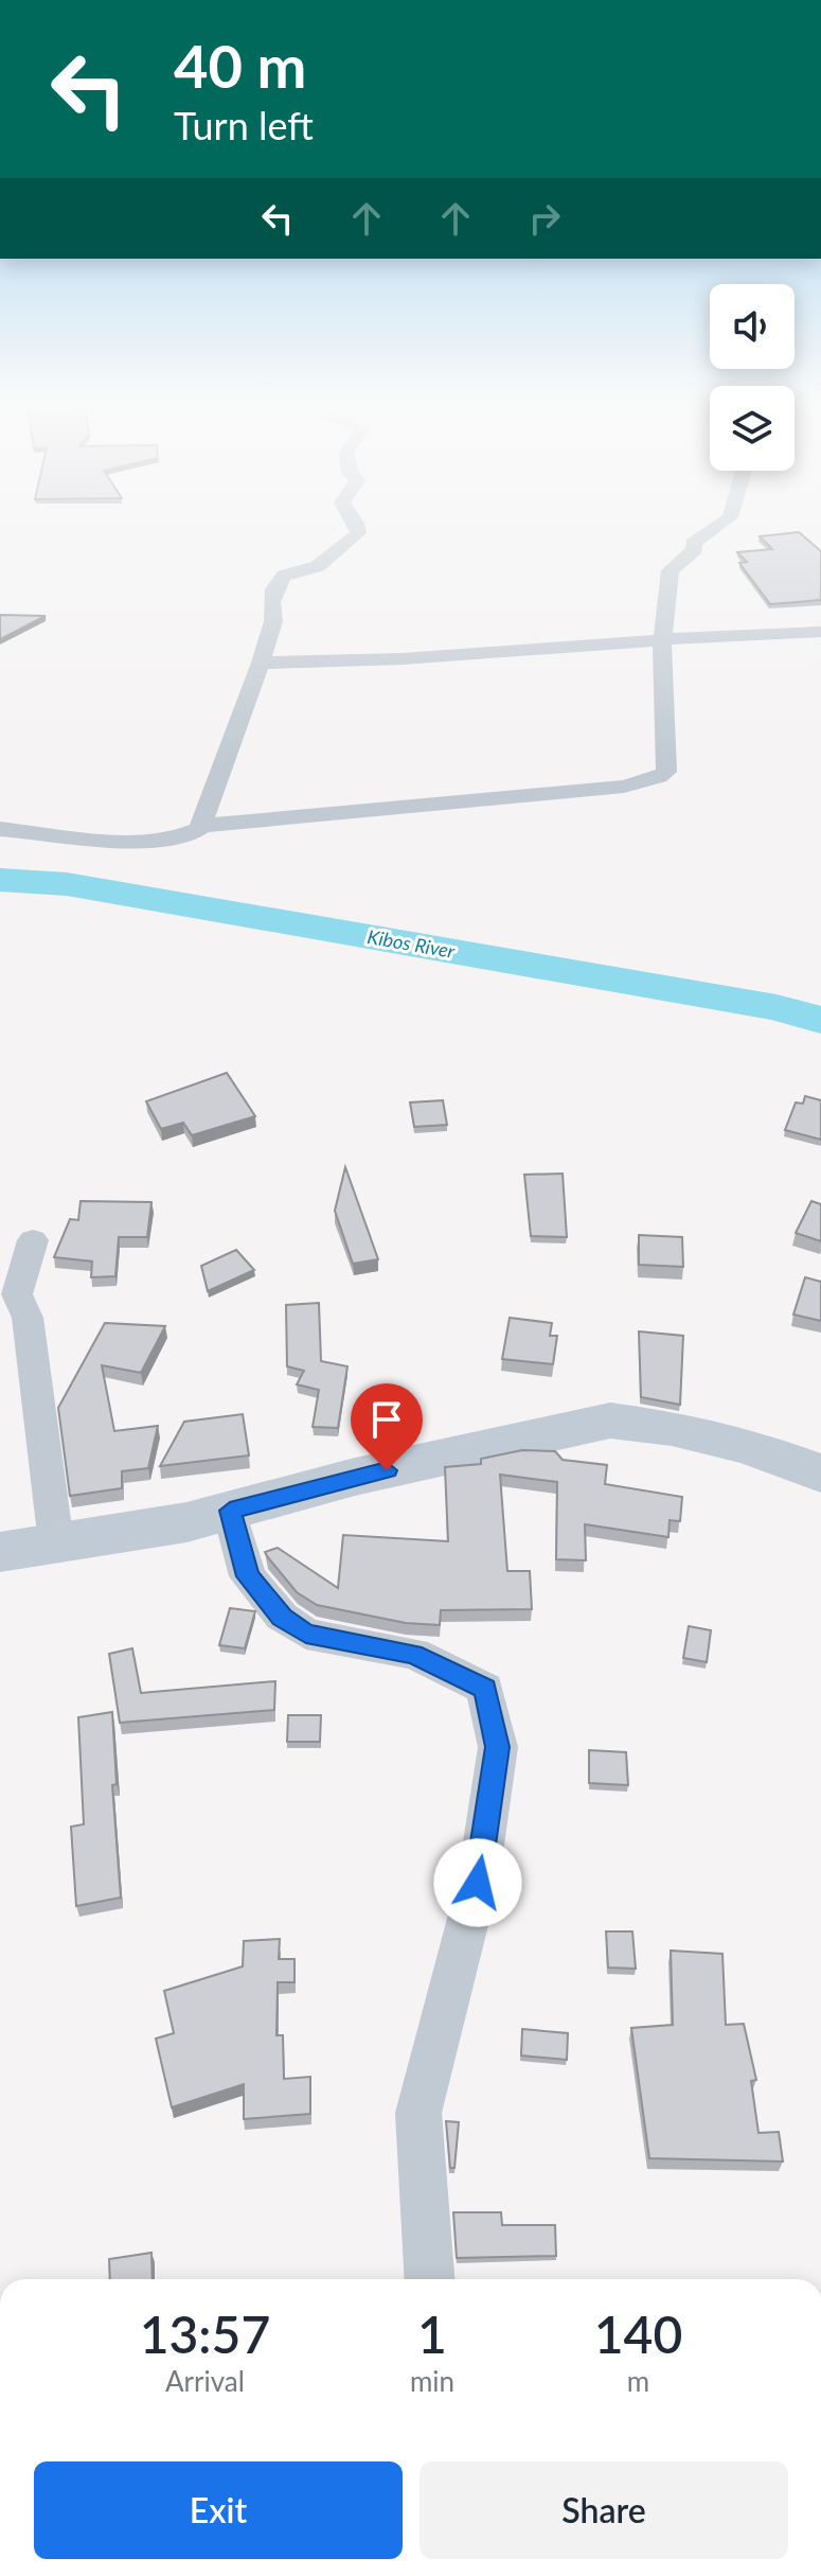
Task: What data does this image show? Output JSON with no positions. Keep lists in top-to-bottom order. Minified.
{"water":["Kibos River"],"page":{"turn":["40 m","Turn left"],"eta":["13:57","Arrival","1","min","140","m"],"buttons":["Exit","Share"]}}
